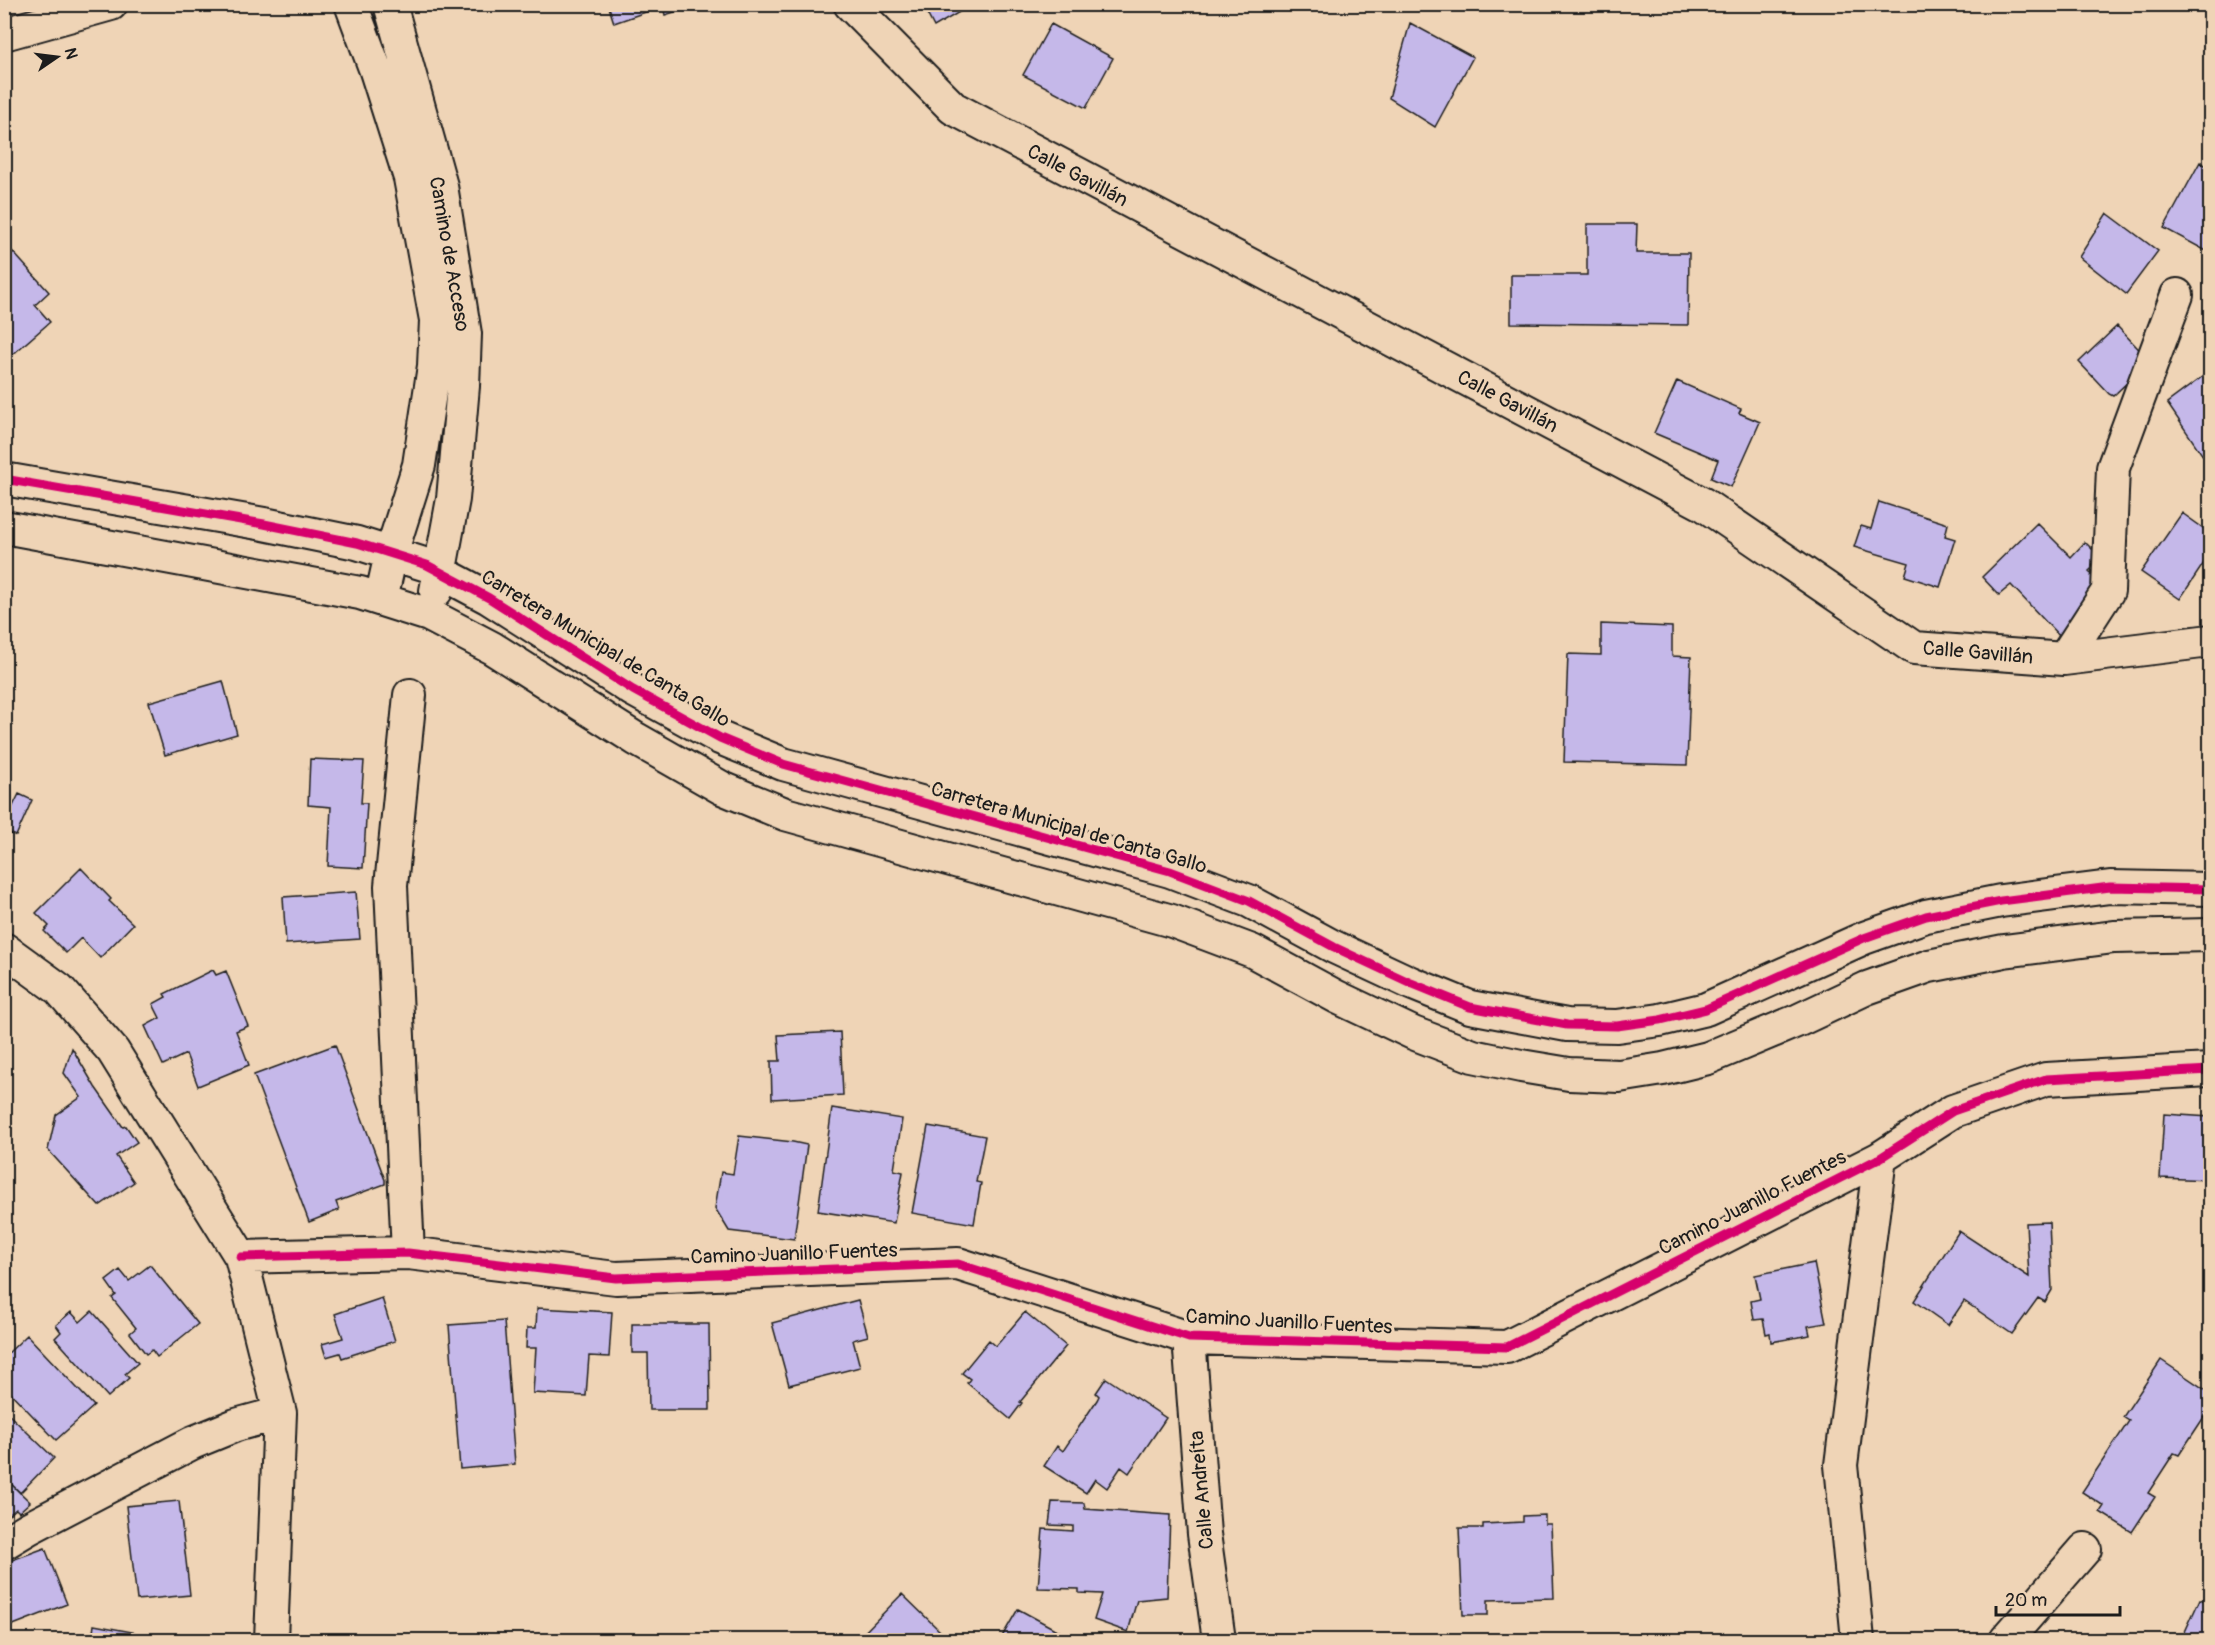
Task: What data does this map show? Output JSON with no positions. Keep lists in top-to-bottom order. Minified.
{"streets":{"street":["Calle Gavillán","Camino de Acceso","Carretera Municipal de Canta Gallo","Camino Juanillo Fuentes","Calle Andreíta"]},"crossings":[["Camino de Acceso","Carretera Municipal de Canta Gallo"],["Camino Juanillo Fuentes","Calle Andreíta"]],"scale_bar":"20 m","north":"right"}
